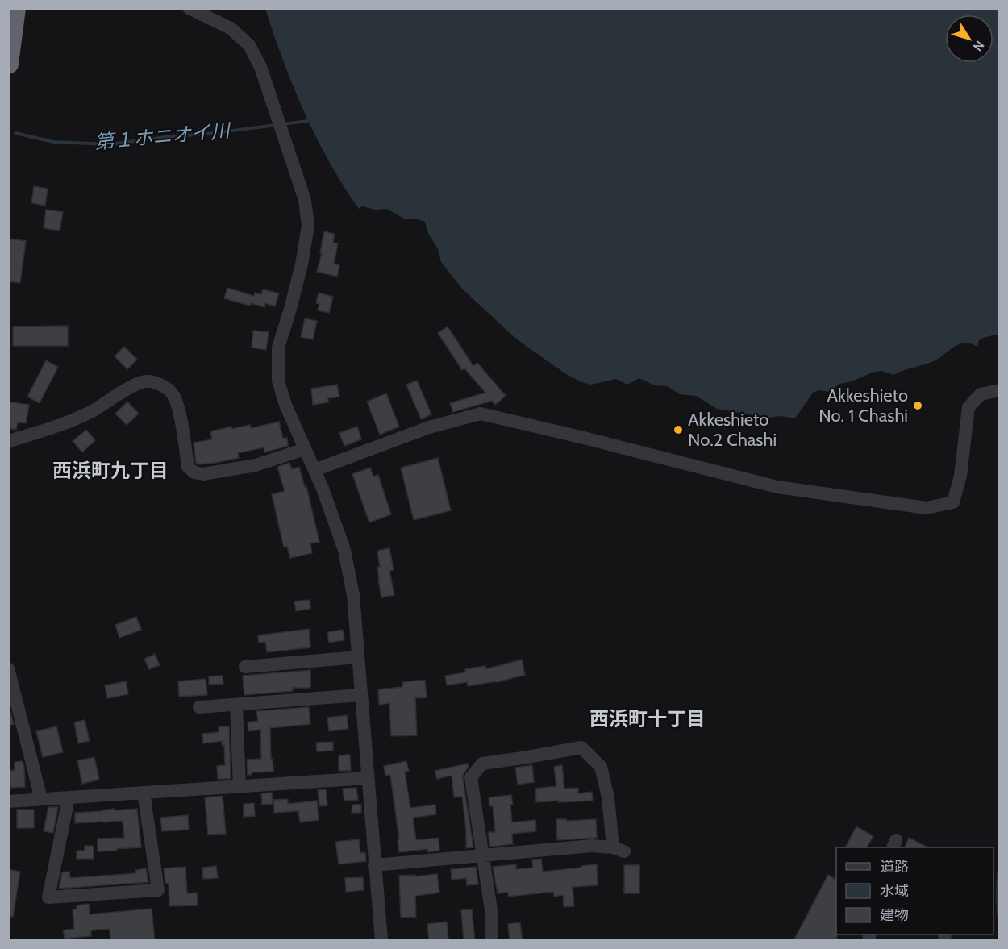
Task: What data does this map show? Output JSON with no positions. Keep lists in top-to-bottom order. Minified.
{"districts":["西浜町九丁目","西浜町十丁目"],"water":["第１ホニオイ川"],"places":["Akkeshieto No. 1 Chashi","Akkeshieto No.2 Chashi"],"legend":["道路","水域","建物"],"north":"bottom right"}
